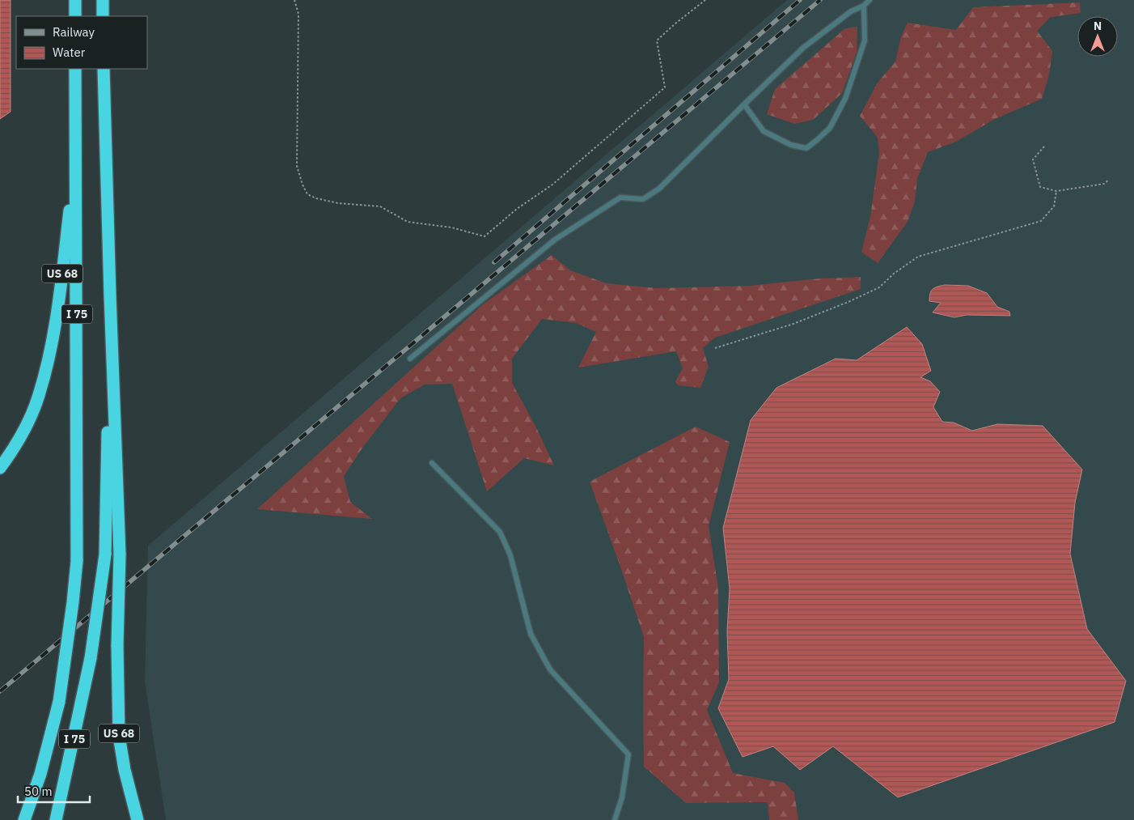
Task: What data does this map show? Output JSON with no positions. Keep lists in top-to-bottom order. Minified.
{"streets":{"highway":["US 68","I 75"]},"crossings":[["US 68","I 75"]],"legend":["Railway","Water"],"scale_bar":"50 m","north":"top"}
